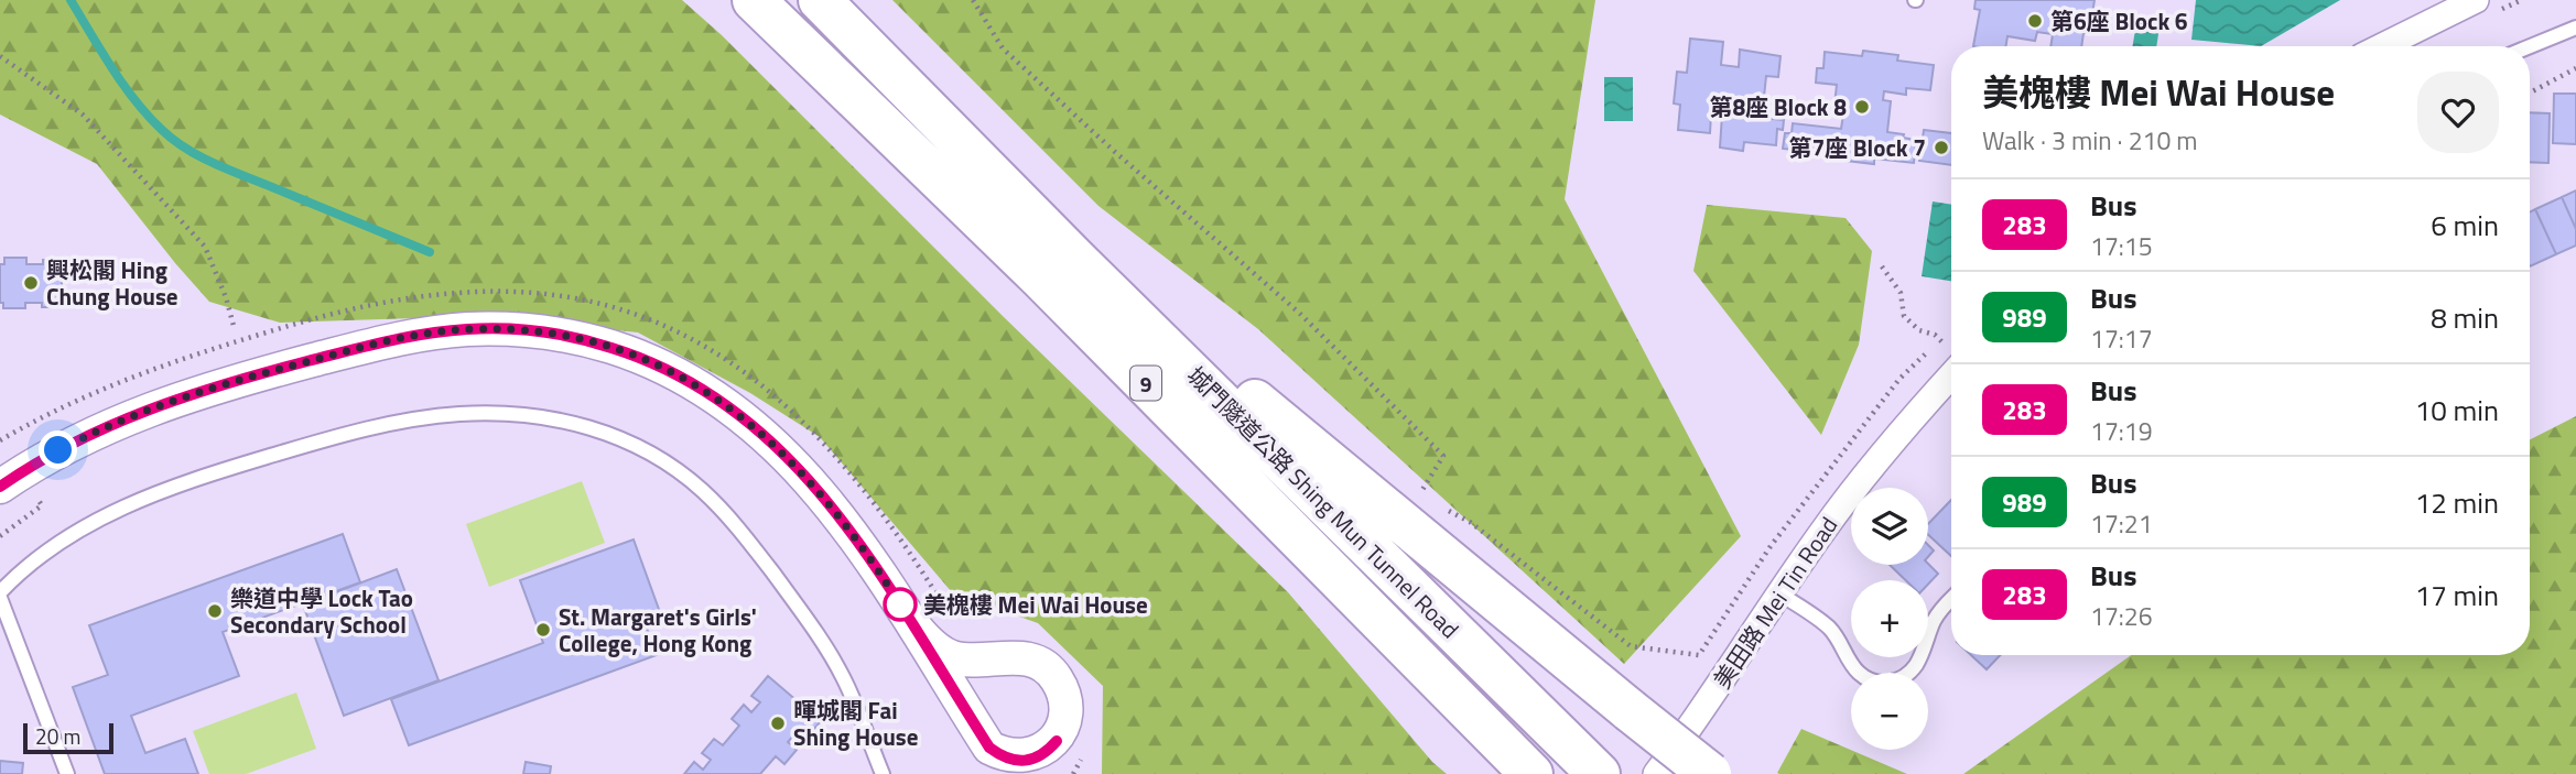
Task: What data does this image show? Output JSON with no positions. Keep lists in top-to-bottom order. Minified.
{"streets":{"highway":["9","城門隧道公路 Shing Mun Tunnel Road"],"street":["美田路 Mei Tin Road"]},"places":["第6座 Block 6","第8座 Block 8","第7座 Block 7","興松閣 Hing Chung House","美槐樓 Mei Wai House","樂道中學 Lock Tao Secondary School","St. Margaret's Girls' College, Hong Kong","暉城閣 Fai Shing House"],"lines":["bus line 283"],"scale_bar":"20 m","page":{"heading":["美槐樓 Mei Wai House","Walk · 3 min · 210 m"],"list":[{"mark":"283","name":"Bus","note":"17:15","value":"6 min"},{"mark":"989","name":"Bus","note":"17:17","value":"8 min"},{"mark":"283","name":"Bus","note":"17:19","value":"10 min"},{"mark":"989","name":"Bus","note":"17:21","value":"12 min"},{"mark":"283","name":"Bus","note":"17:26","value":"17 min"}],"map_buttons":["+","−"],"scale":"20 m"}}
